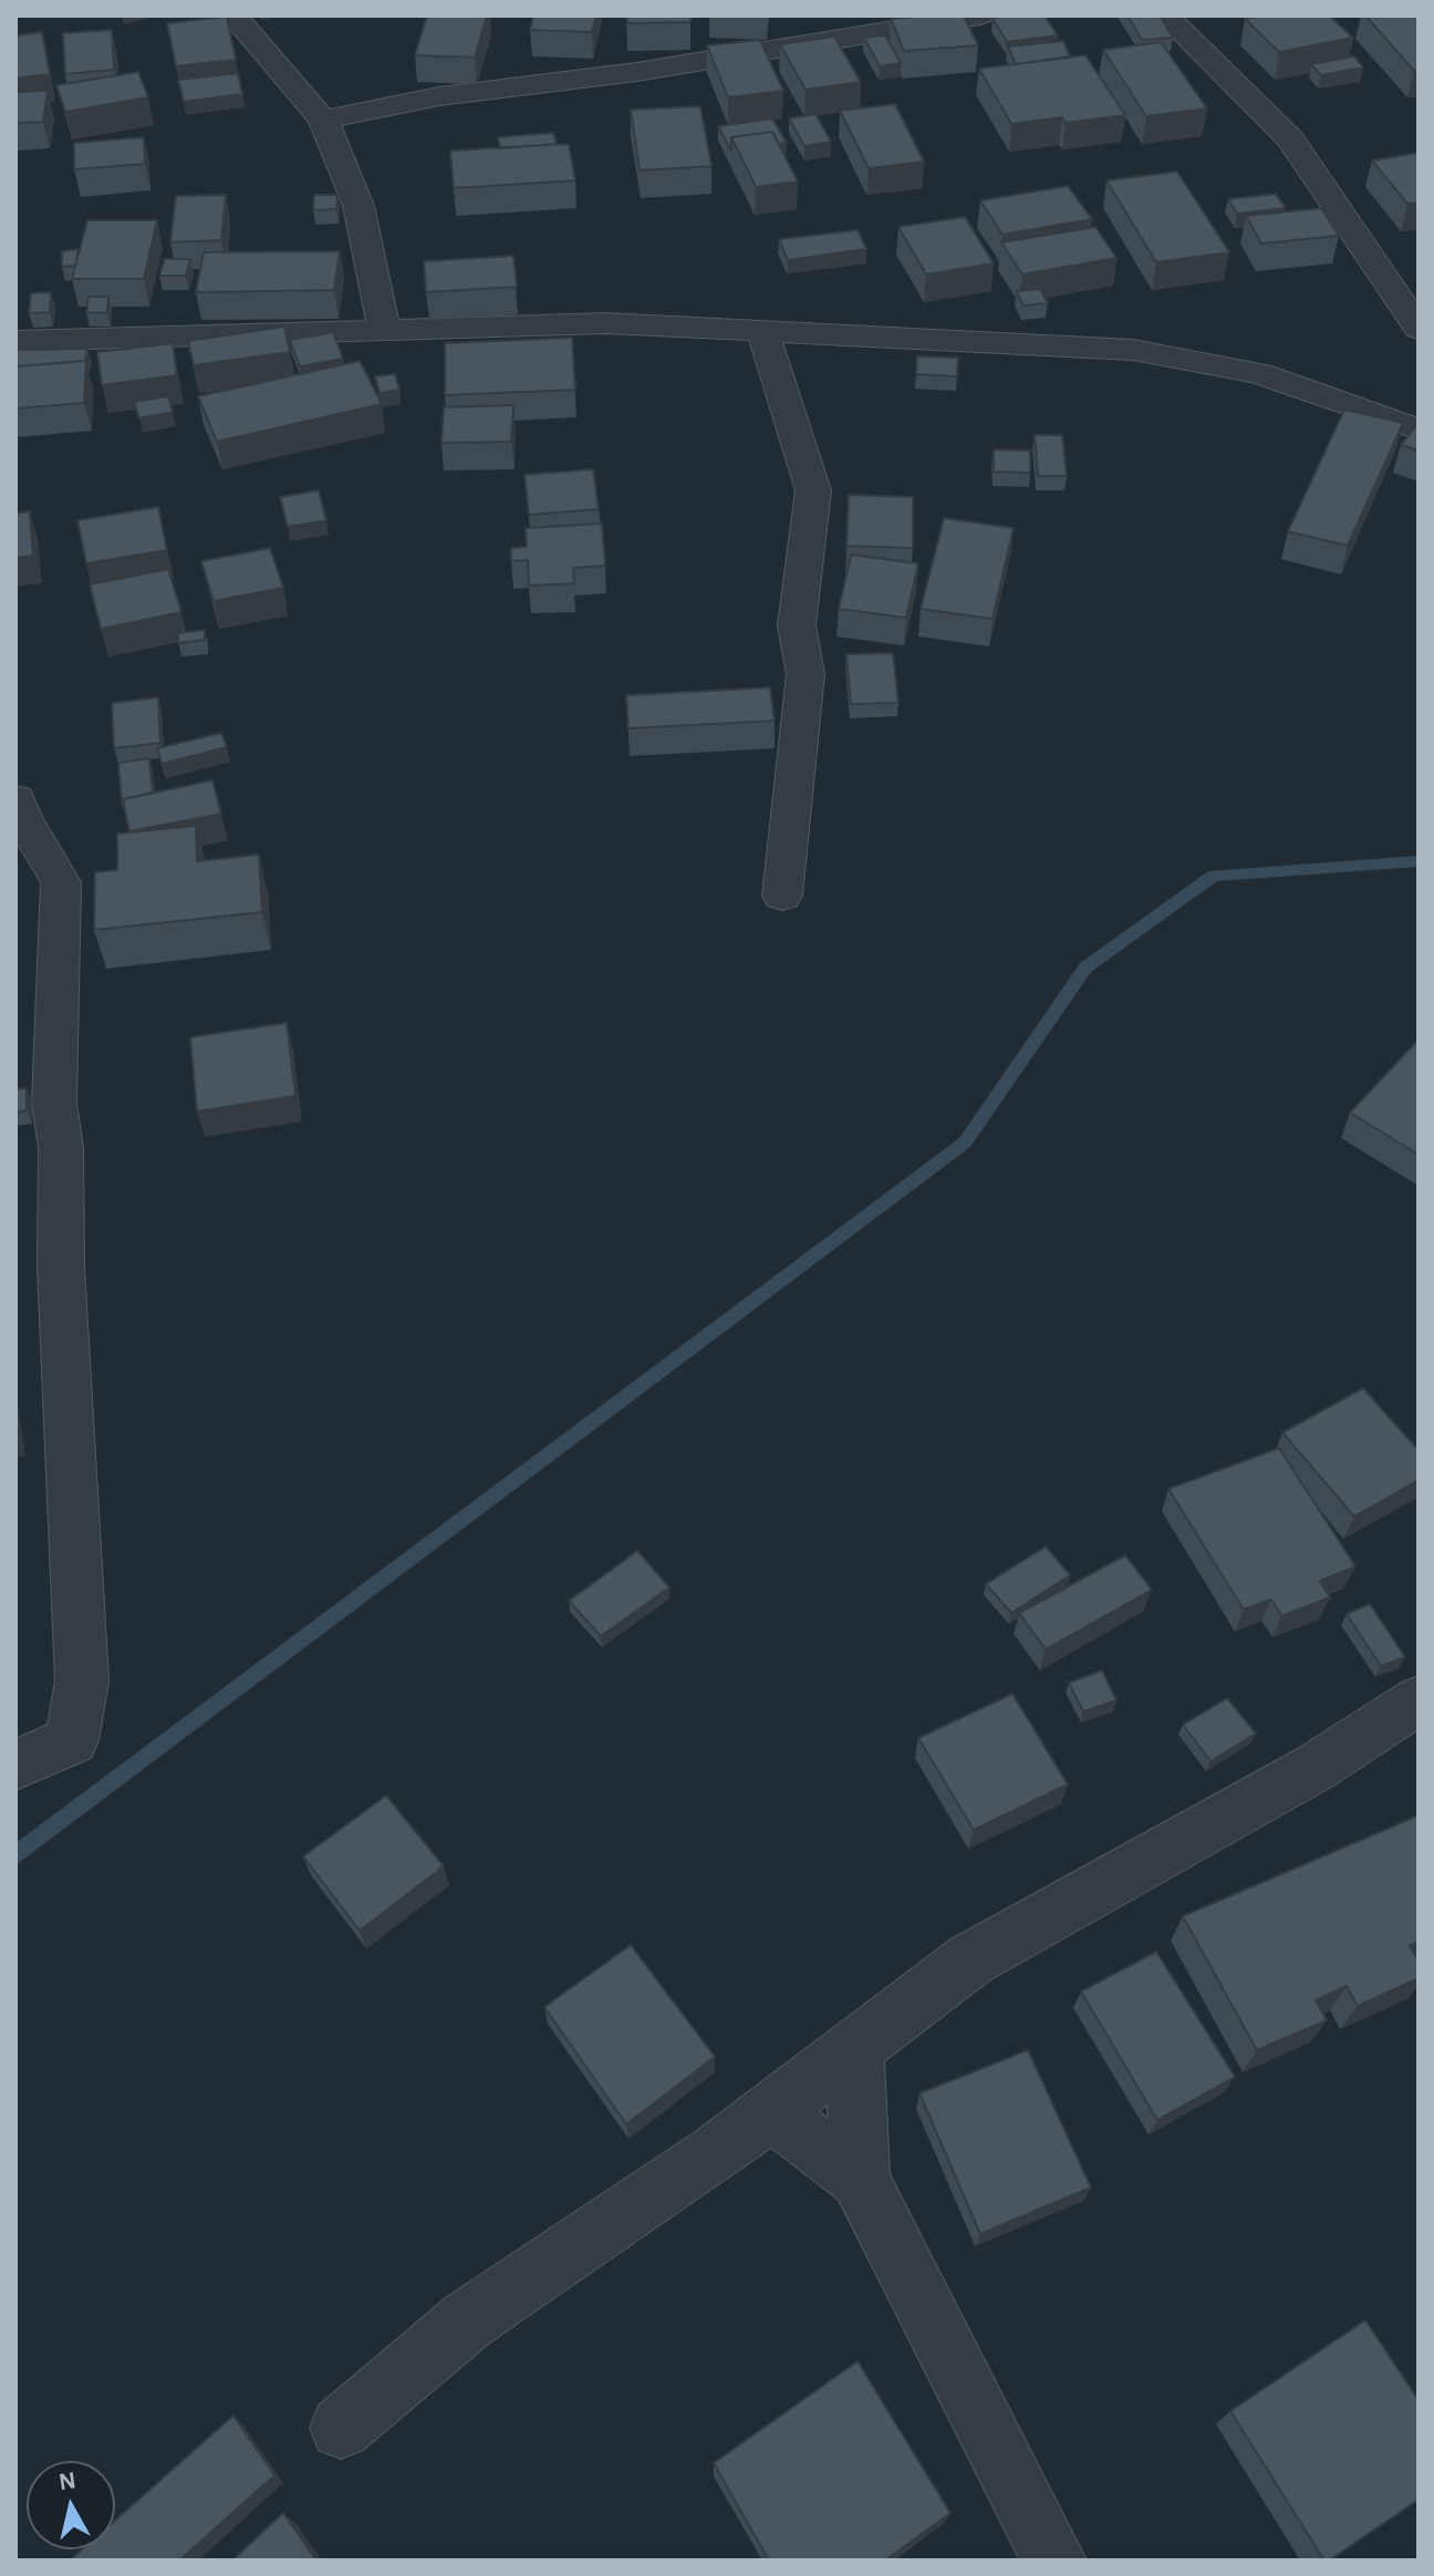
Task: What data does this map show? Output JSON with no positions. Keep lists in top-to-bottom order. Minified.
{"north":"top"}
